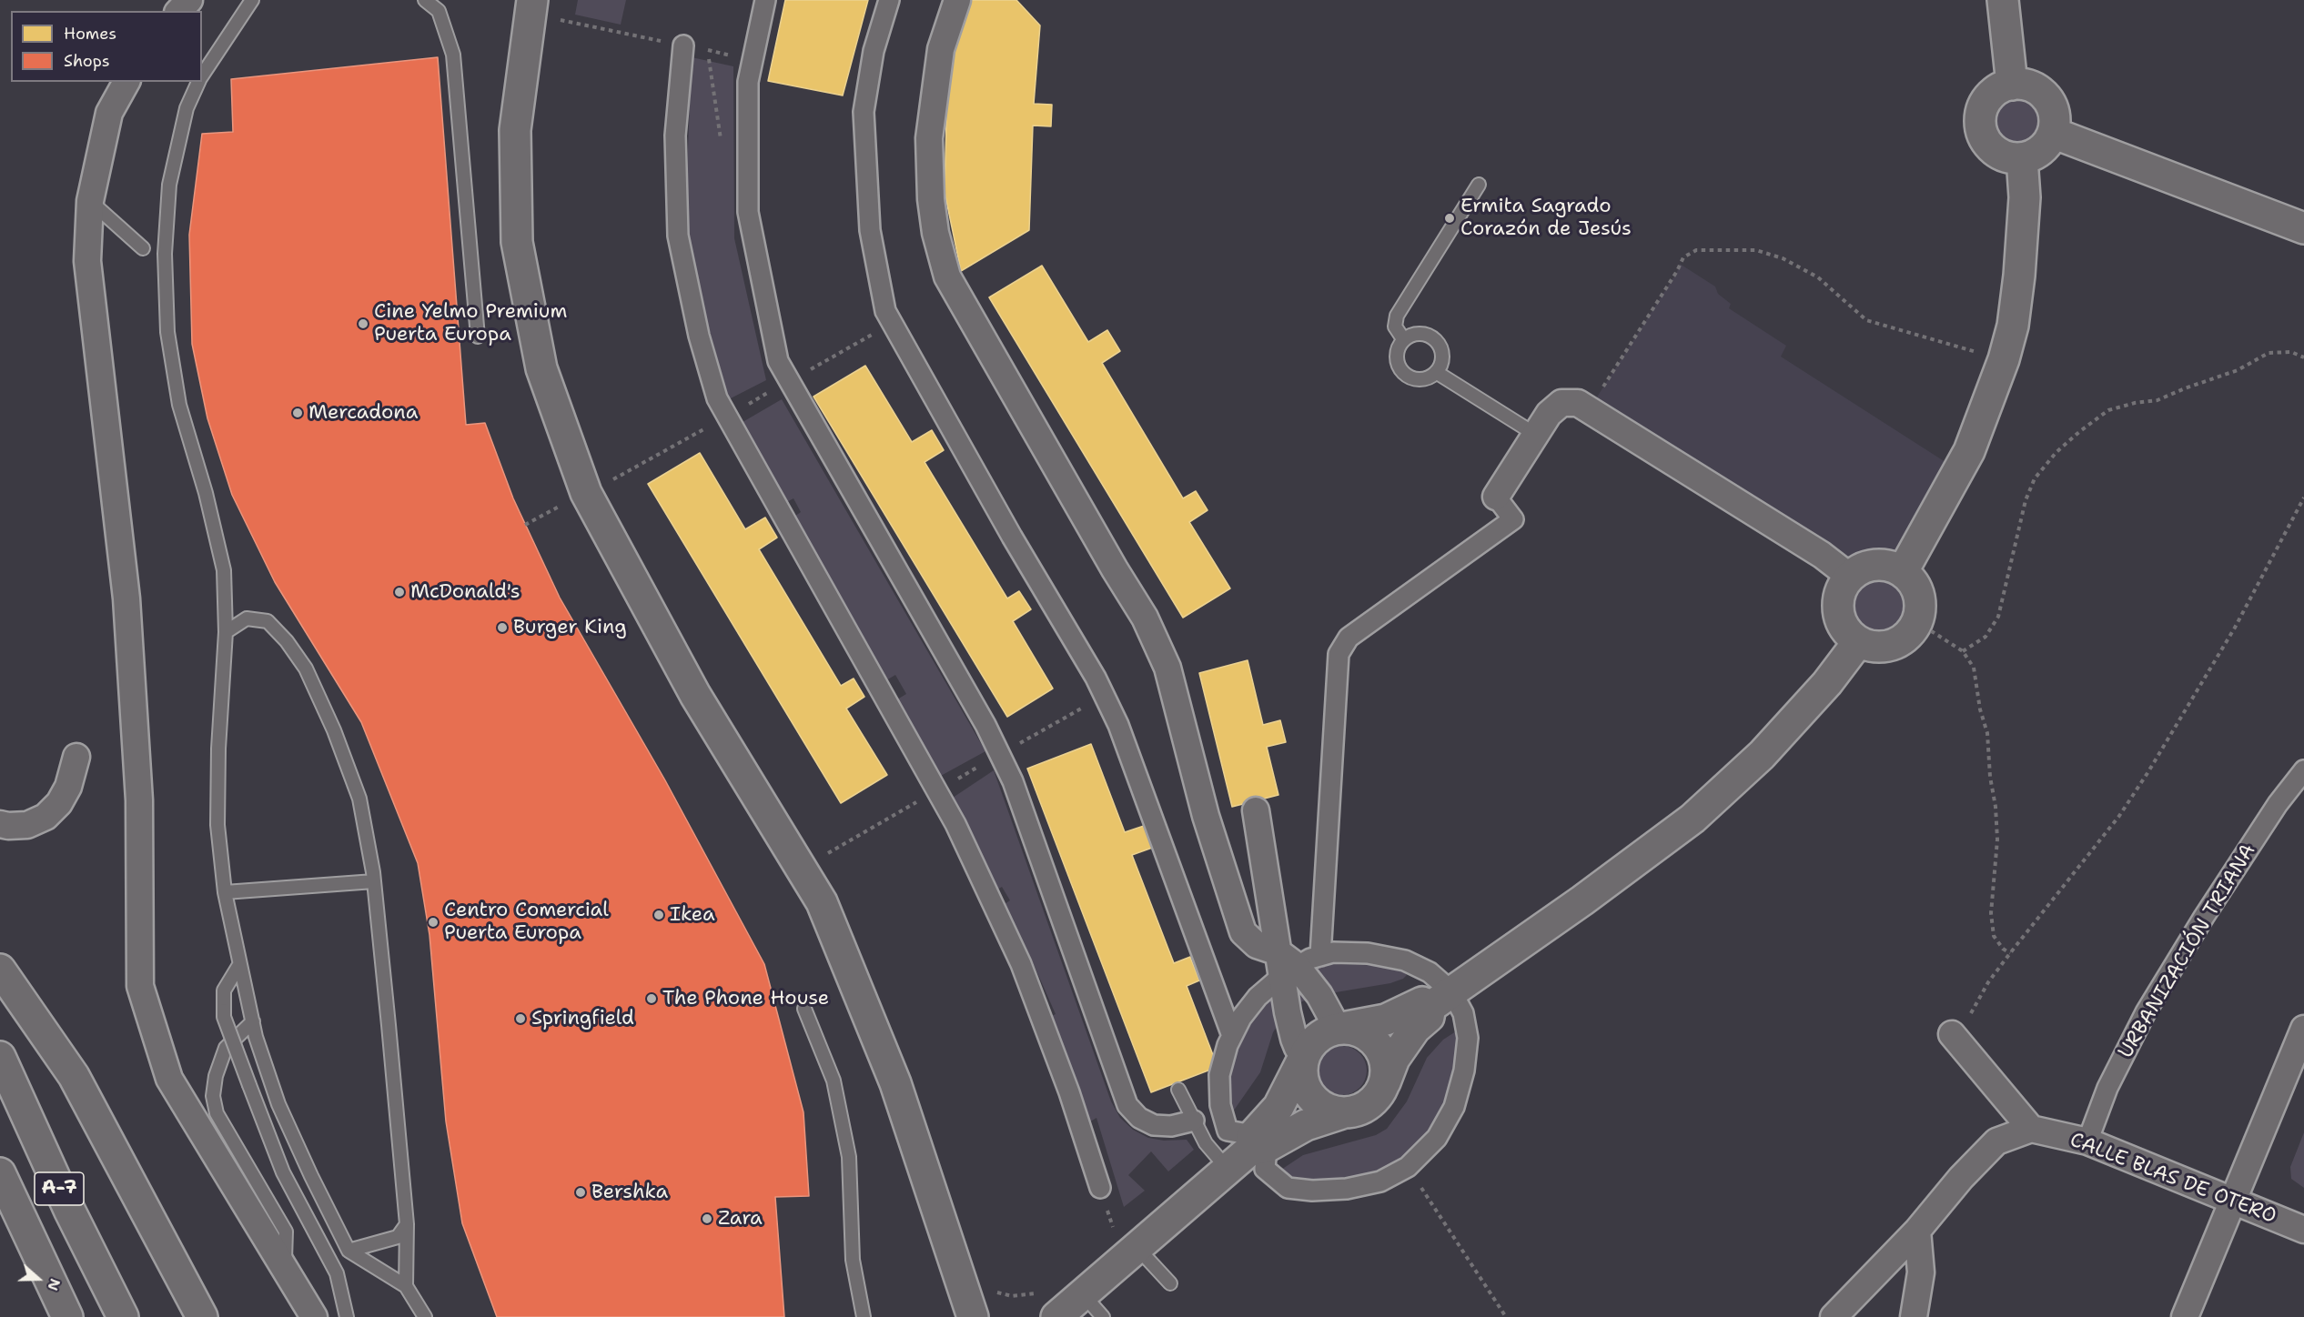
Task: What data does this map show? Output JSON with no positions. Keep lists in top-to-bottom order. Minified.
{"streets":{"main road":["A-7"],"street":["URBANIZACIÓN TRIANA","CALLE BLAS DE OTERO"]},"crossings":[["URBANIZACIÓN TRIANA","CALLE BLAS DE OTERO"]],"places":["Ermita Sagrado Corazón de Jesús","Cine Yelmo Premium Puerta Europa","Mercadona","McDonald's","Burger King","Ikea","Centro Comercial Puerta Europa","The Phone House","Springfield","Bershka","Zara"],"legend":["Homes","Shops"],"north":"right"}
